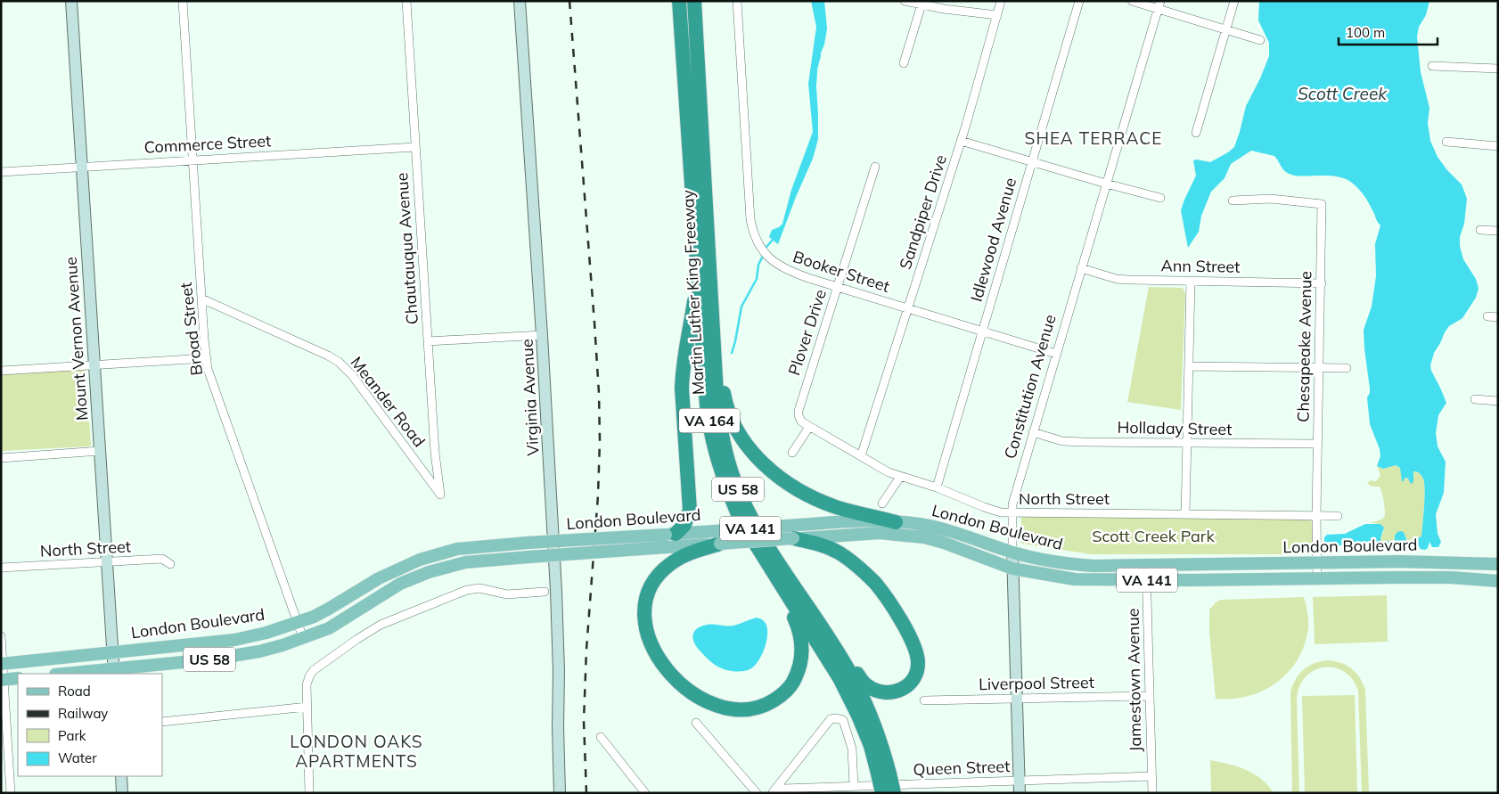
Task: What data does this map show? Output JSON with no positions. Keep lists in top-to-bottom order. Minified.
{"streets":{"highway":["Martin Luther King Freeway","VA 164","US 58"],"main road":["London Boulevard","VA 141"],"street":["Commerce Street","Sandpiper Drive","Idlewood Avenue","Chautauqua Avenue","Ann Street","Booker Street","Broad Street","Plover Drive","Mount Vernon Avenue","Chesapeake Avenue","Constitution Avenue","Virginia Avenue","Meander Road","Holladay Street","North Street","Jamestown Avenue","Liverpool Street","Queen Street"]},"crossings":[["Commerce Street","Chautauqua Avenue"],["Commerce Street","Broad Street"],["Commerce Street","Mount Vernon Avenue"],["Sandpiper Drive","Booker Street"],["Sandpiper Drive","North Street"],["Idlewood Avenue","Booker Street"],["Idlewood Avenue","North Street"],["Chautauqua Avenue","Meander Road"],["Ann Street","Chesapeake Avenue"],["Ann Street","Constitution Avenue"],["Booker Street","Plover Drive"],["Booker Street","Constitution Avenue"],["Martin Luther King Freeway","VA 164"],["Martin Luther King Freeway","US 58"],["Broad Street","Meander Road"],["Broad Street","London Boulevard"],["Plover Drive","North Street"],["Mount Vernon Avenue","North Street"],["Mount Vernon Avenue","London Boulevard"],["Chesapeake Avenue","Holladay Street"],["Chesapeake Avenue","North Street"],["Chesapeake Avenue","London Boulevard"],["Constitution Avenue","Holladay Street"],["Constitution Avenue","North Street"],["Constitution Avenue","London Boulevard"],["Constitution Avenue","Liverpool Street"],["Constitution Avenue","Queen Street"],["VA 164","US 58"],["US 58","London Boulevard"],["London Boulevard","Jamestown Avenue"],["Jamestown Avenue","Liverpool Street"],["Jamestown Avenue","Queen Street"]],"districts":["SHEA TERRACE","LONDON OAKS APARTMENTS"],"water":["Scott Creek"],"parks":["Scott Creek Park"],"legend":["Road","Railway","Park","Water"],"scale_bar":"100 m"}
